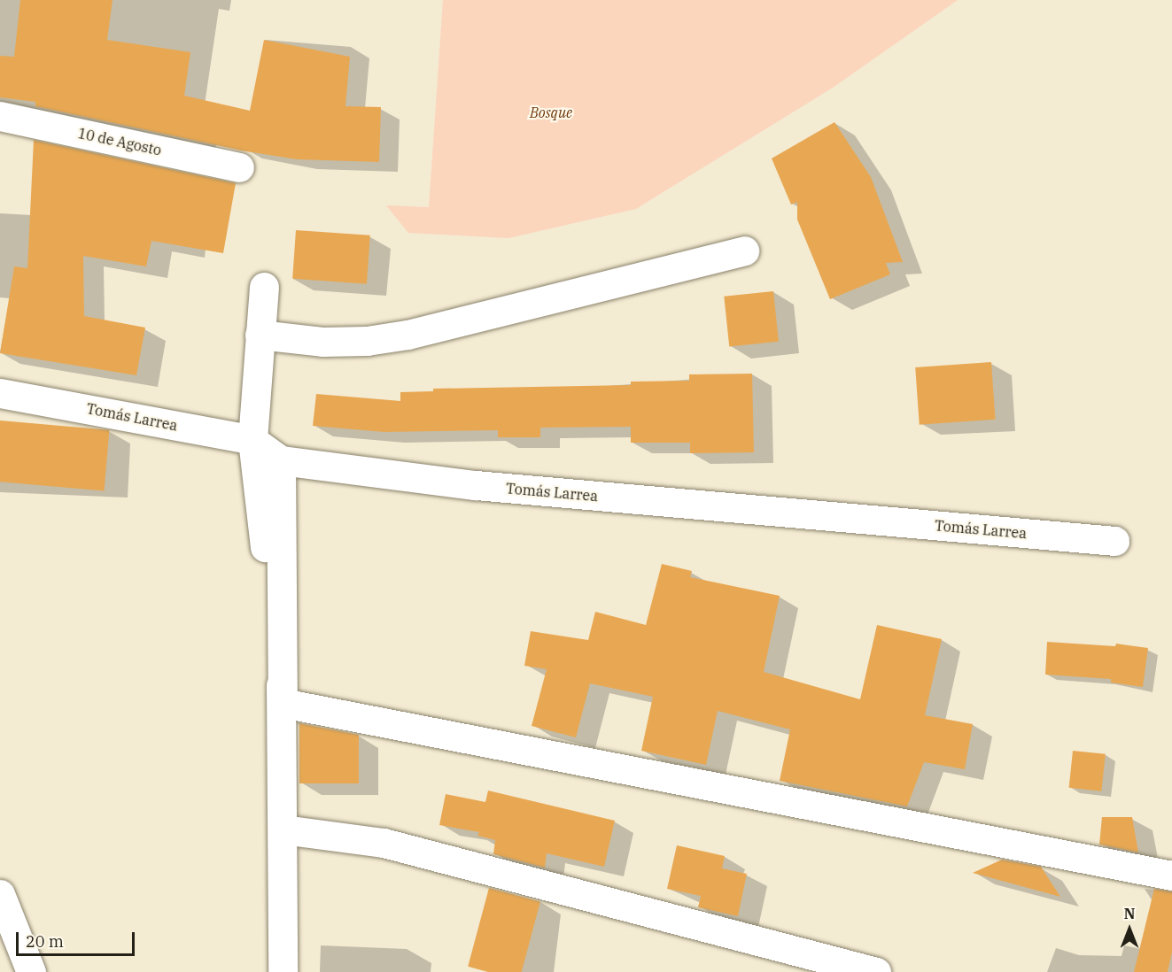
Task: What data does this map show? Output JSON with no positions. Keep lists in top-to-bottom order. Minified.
{"streets":{"street":["10 de Agosto","Tomás Larrea"]},"parks":["Bosque"],"scale_bar":"20 m","north":"top"}
